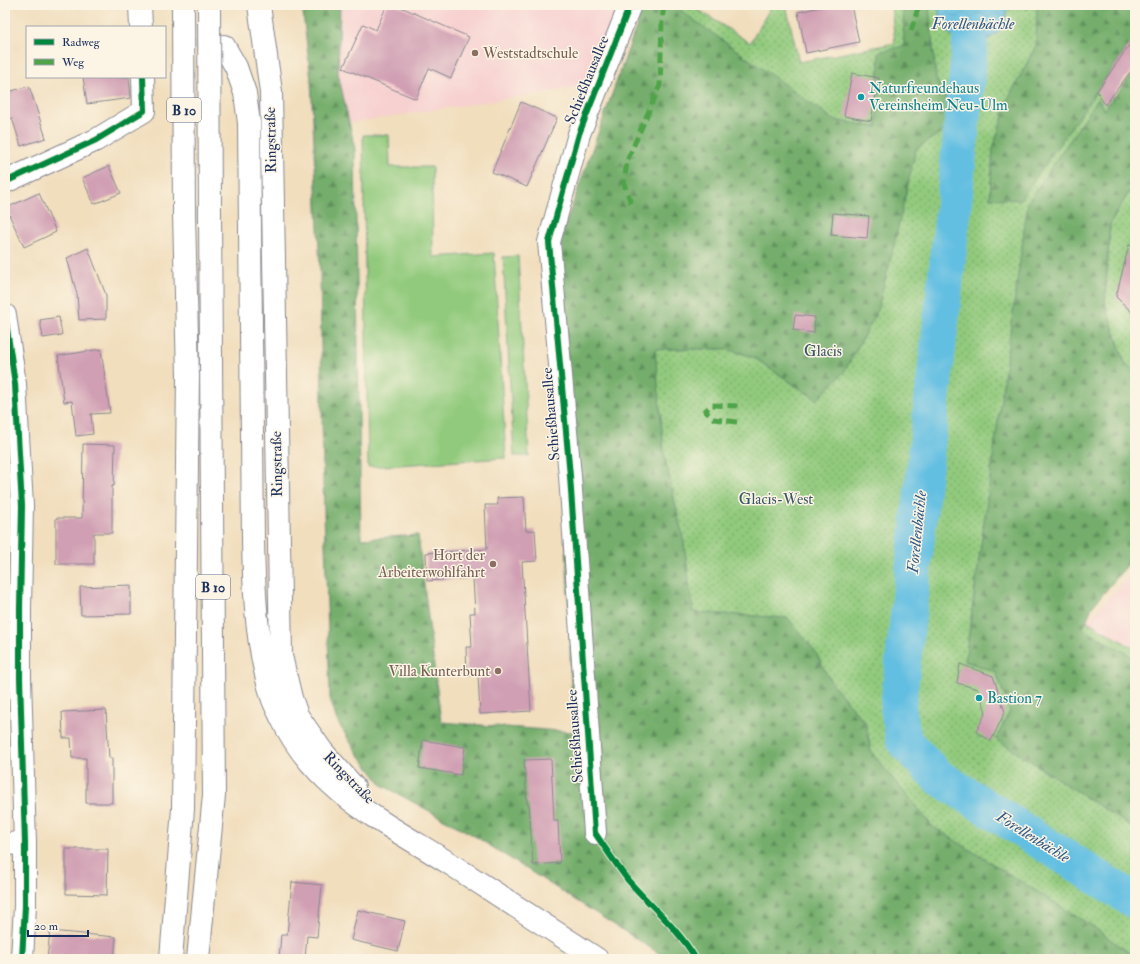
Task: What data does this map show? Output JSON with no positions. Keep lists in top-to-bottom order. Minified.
{"streets":{"main road":["Schießhausallee","B 10","Ringstraße"]},"water":["Forellenbächle"],"parks":["Glacis","Glacis-West"],"places":["Weststadtschule","Naturfreundehaus Vereinsheim Neu-Ulm","Hort der Arbeiterwohlfahrt","Villa Kunterbunt","Bastion 7"],"legend":["Radweg","Weg"],"scale_bar":"20 m"}
